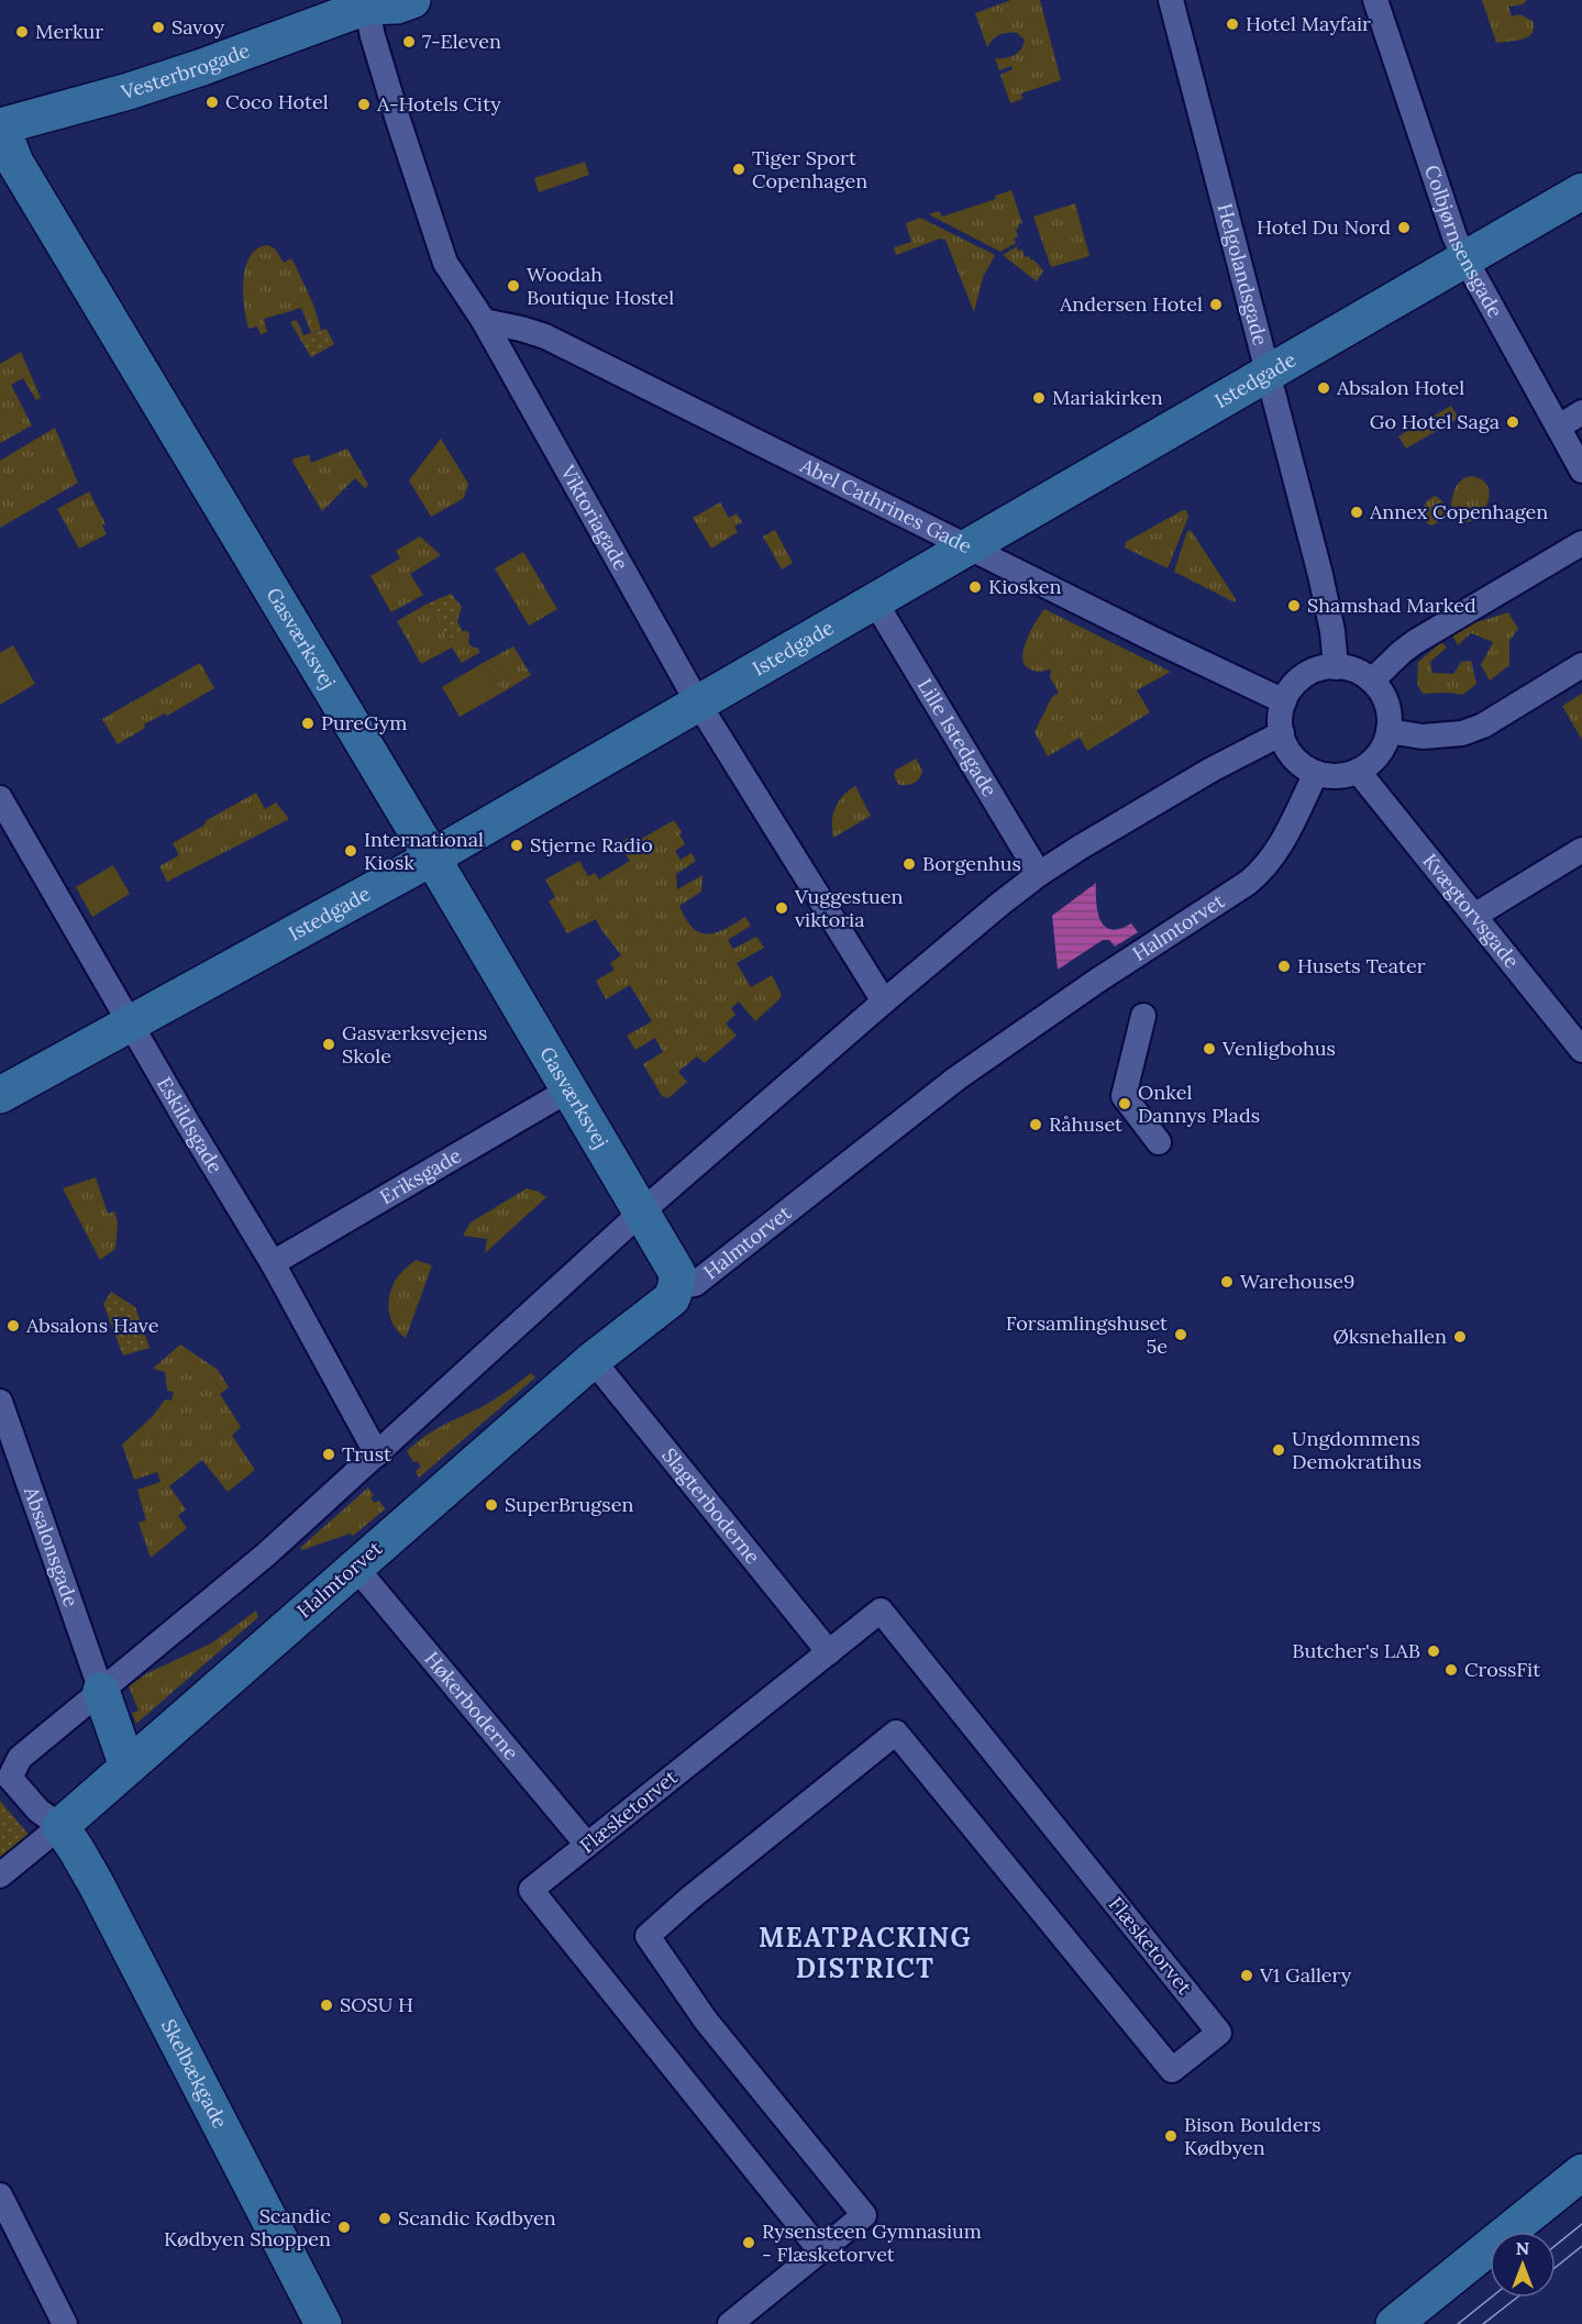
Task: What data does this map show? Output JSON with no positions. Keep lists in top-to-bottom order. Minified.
{"streets":{"street":["Vesterbrogade","Colbjørnsensgade","Helgolandsgade","Istedgade","Abel Cathrines Gade","Viktoriagade","Gasværksvej","Lille Istedgade","Kvægtorvsgade","Halmtorvet","Eskildsgade","Eriksgade","Slagterboderne","Absalonsgade","Høkerboderne","Flæsketorvet","Skelbækgade"]},"crossings":[["Vesterbrogade","Viktoriagade"],["Vesterbrogade","Gasværksvej"],["Colbjørnsensgade","Istedgade"],["Helgolandsgade","Istedgade"],["Helgolandsgade","Abel Cathrines Gade"],["Helgolandsgade","Kvægtorvsgade"],["Helgolandsgade","Halmtorvet"],["Istedgade","Abel Cathrines Gade"],["Istedgade","Viktoriagade"],["Istedgade","Gasværksvej"],["Istedgade","Lille Istedgade"],["Istedgade","Eskildsgade"],["Abel Cathrines Gade","Viktoriagade"],["Abel Cathrines Gade","Kvægtorvsgade"],["Abel Cathrines Gade","Halmtorvet"],["Gasværksvej","Halmtorvet"],["Gasværksvej","Eriksgade"],["Kvægtorvsgade","Halmtorvet"],["Halmtorvet","Slagterboderne"],["Halmtorvet","Høkerboderne"],["Halmtorvet","Skelbækgade"],["Eskildsgade","Eriksgade"],["Slagterboderne","Flæsketorvet"],["Høkerboderne","Flæsketorvet"]],"districts":["MEATPACKING DISTRICT"],"places":["Hotel Mayfair","Savoy","Merkur","7-Eleven","Coco Hotel","A-Hotels City","Tiger Sport Copenhagen","Hotel Du Nord","Woodah Boutique Hostel","Andersen Hotel","Absalon Hotel","Mariakirken","Go Hotel Saga","Annex Copenhagen","Kiosken","Shamshad Marked","PureGym","Stjerne Radio","International Kiosk","Borgenhus","Vuggestuen viktoria","Husets Teater","Gasværksvejens Skole","Venligbohus","Onkel Dannys Plads","Råhuset","Warehouse9","Absalons Have","Forsamlingshuset 5e","Øksnehallen","Ungdommens Demokratihus","Trust","SuperBrugsen","Butcher's LAB","CrossFit","V1 Gallery","SOSU H","Bison Boulders Kødbyen","Scandic Kødbyen","Scandic Kødbyen Shoppen","Rysensteen Gymnasium - Flæsketorvet"],"north":"top"}
